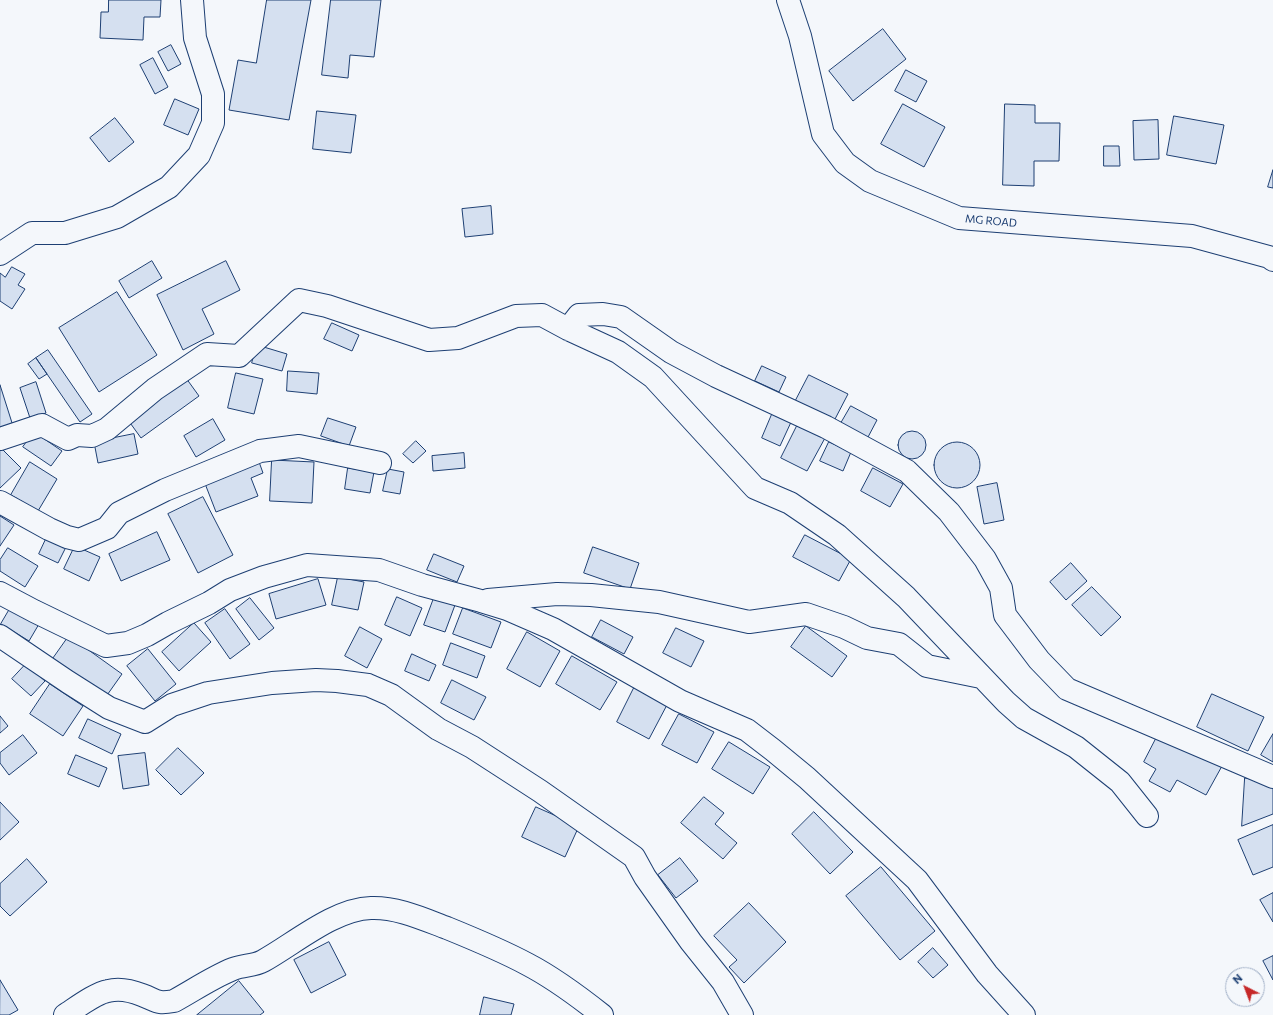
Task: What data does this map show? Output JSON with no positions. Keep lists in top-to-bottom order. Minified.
{"streets":{"street":["MG ROAD"]},"north":"top left"}
